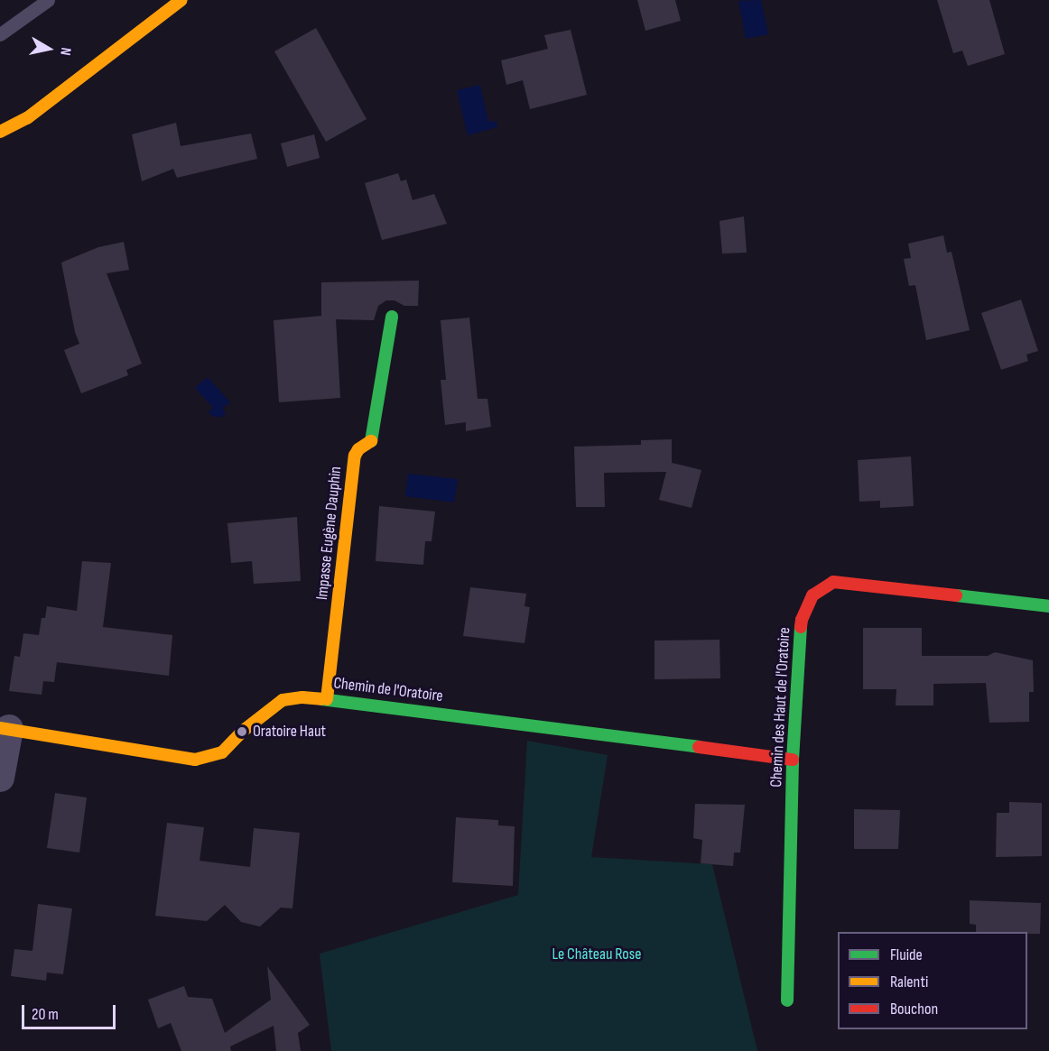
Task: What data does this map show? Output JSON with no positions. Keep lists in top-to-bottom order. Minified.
{"streets":{"street":["Impasse Eugène Dauphin","Chemin de l'Oratoire","Chemin des Haut de l'Oratoire"]},"crossings":[["Impasse Eugène Dauphin","Chemin de l'Oratoire"],["Chemin de l'Oratoire","Chemin des Haut de l'Oratoire"]],"parks":["Le Château Rose"],"places":["Oratoire Haut"],"legend":["Fluide","Ralenti","Bouchon"],"scale_bar":"20 m","north":"right"}
